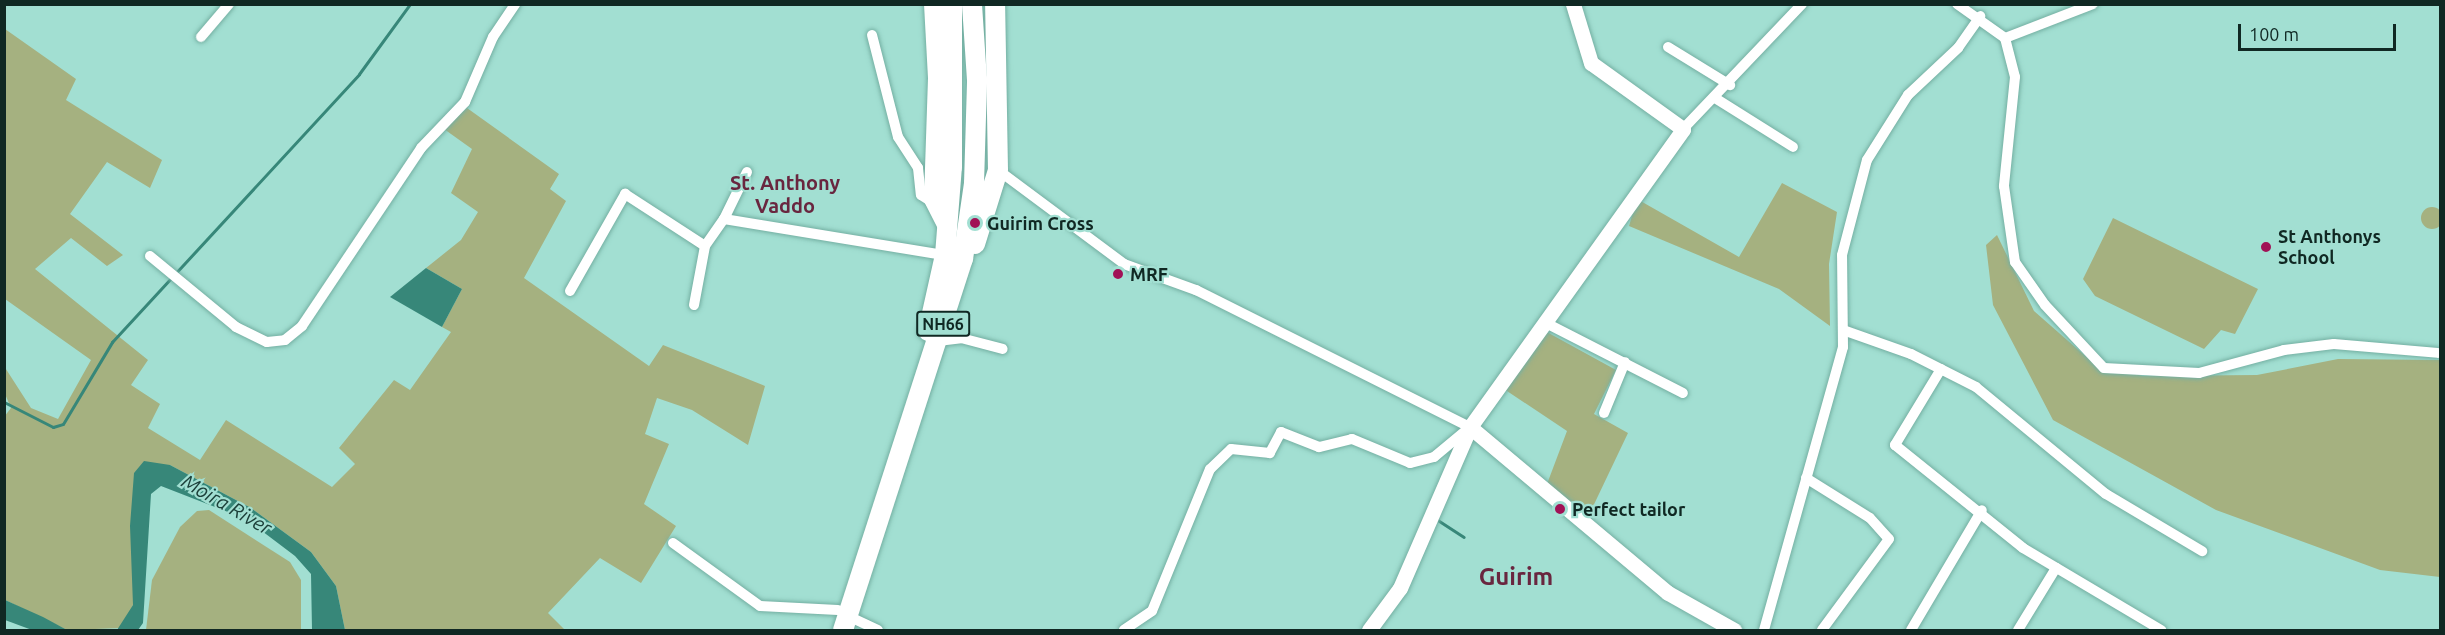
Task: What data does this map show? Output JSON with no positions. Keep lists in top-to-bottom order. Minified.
{"streets":{"highway":["NH66"]},"districts":["St. Anthony Vaddo","Guirim"],"water":["Moira River"],"places":["Guirim Cross","St Anthonys School","MRF","Perfect tailor"],"scale_bar":"100 m"}
